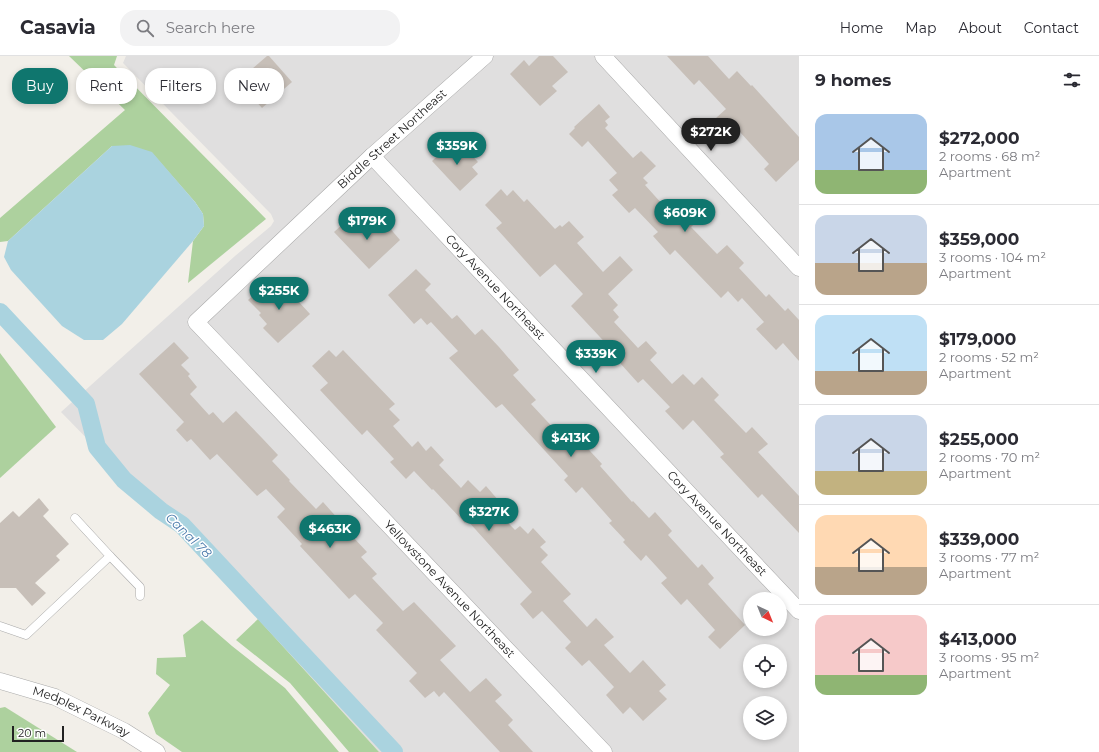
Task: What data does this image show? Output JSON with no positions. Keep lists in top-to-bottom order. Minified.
{"streets":{"street":["Biddle Street Northeast","Cory Avenue Northeast","Yellowstone Avenue Northeast","Medplex Parkway"]},"crossings":[["Biddle Street Northeast","Cory Avenue Northeast"],["Biddle Street Northeast","Yellowstone Avenue Northeast"]],"water":["Canal 78"],"scale_bar":"20 m","north":"bottom right","page":{"header":"Casavia","search":"Search here","nav":["Home","Map","About","Contact"],"heading":"9 homes","chip":["Buy","Rent","Filters","New"],"list":[{"name":"$272,000","note":"2 rooms · 68 m² · Apartment"},{"name":"$359,000","note":"3 rooms · 104 m² · Apartment"},{"name":"$179,000","note":"2 rooms · 52 m² · Apartment"},{"name":"$255,000","note":"2 rooms · 70 m² · Apartment"},{"name":"$339,000","note":"3 rooms · 77 m² · Apartment"},{"name":"$413,000","note":"3 rooms · 95 m² · Apartment"}],"price":["$272K","$359K","$609K","$179K","$255K","$339K","$413K","$327K","$463K"],"scale":"20 m"}}
